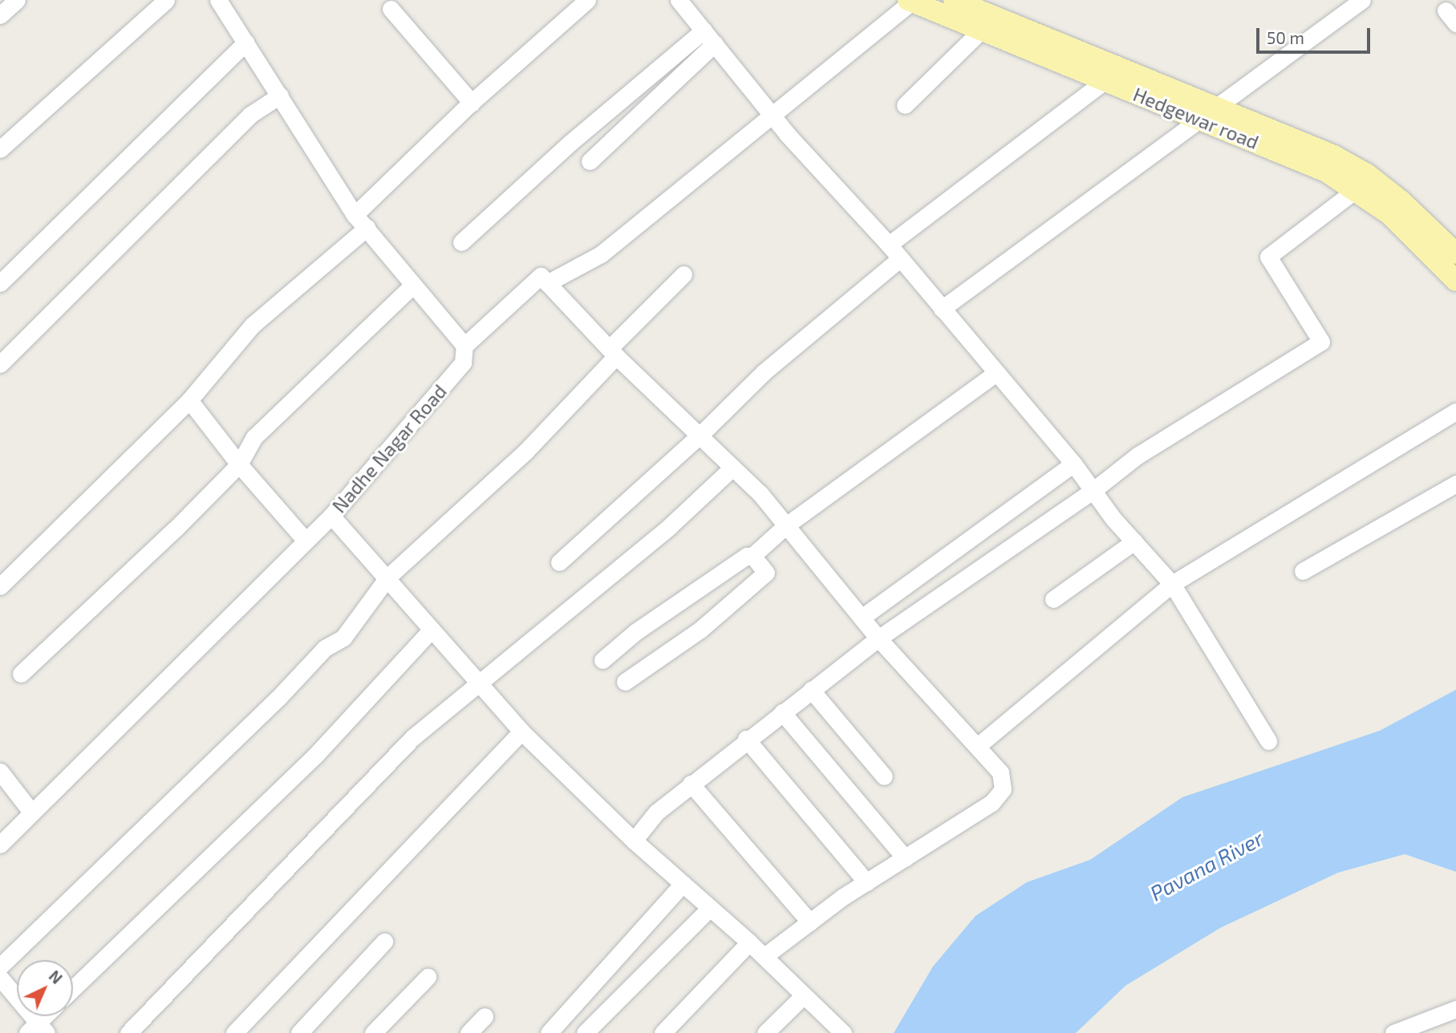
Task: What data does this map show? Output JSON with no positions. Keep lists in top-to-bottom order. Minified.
{"streets":{"main road":["Hedgewar road"],"street":["Nadhe Nagar Road"]},"water":["Pavana River"],"scale_bar":"50 m","north":"top right"}
